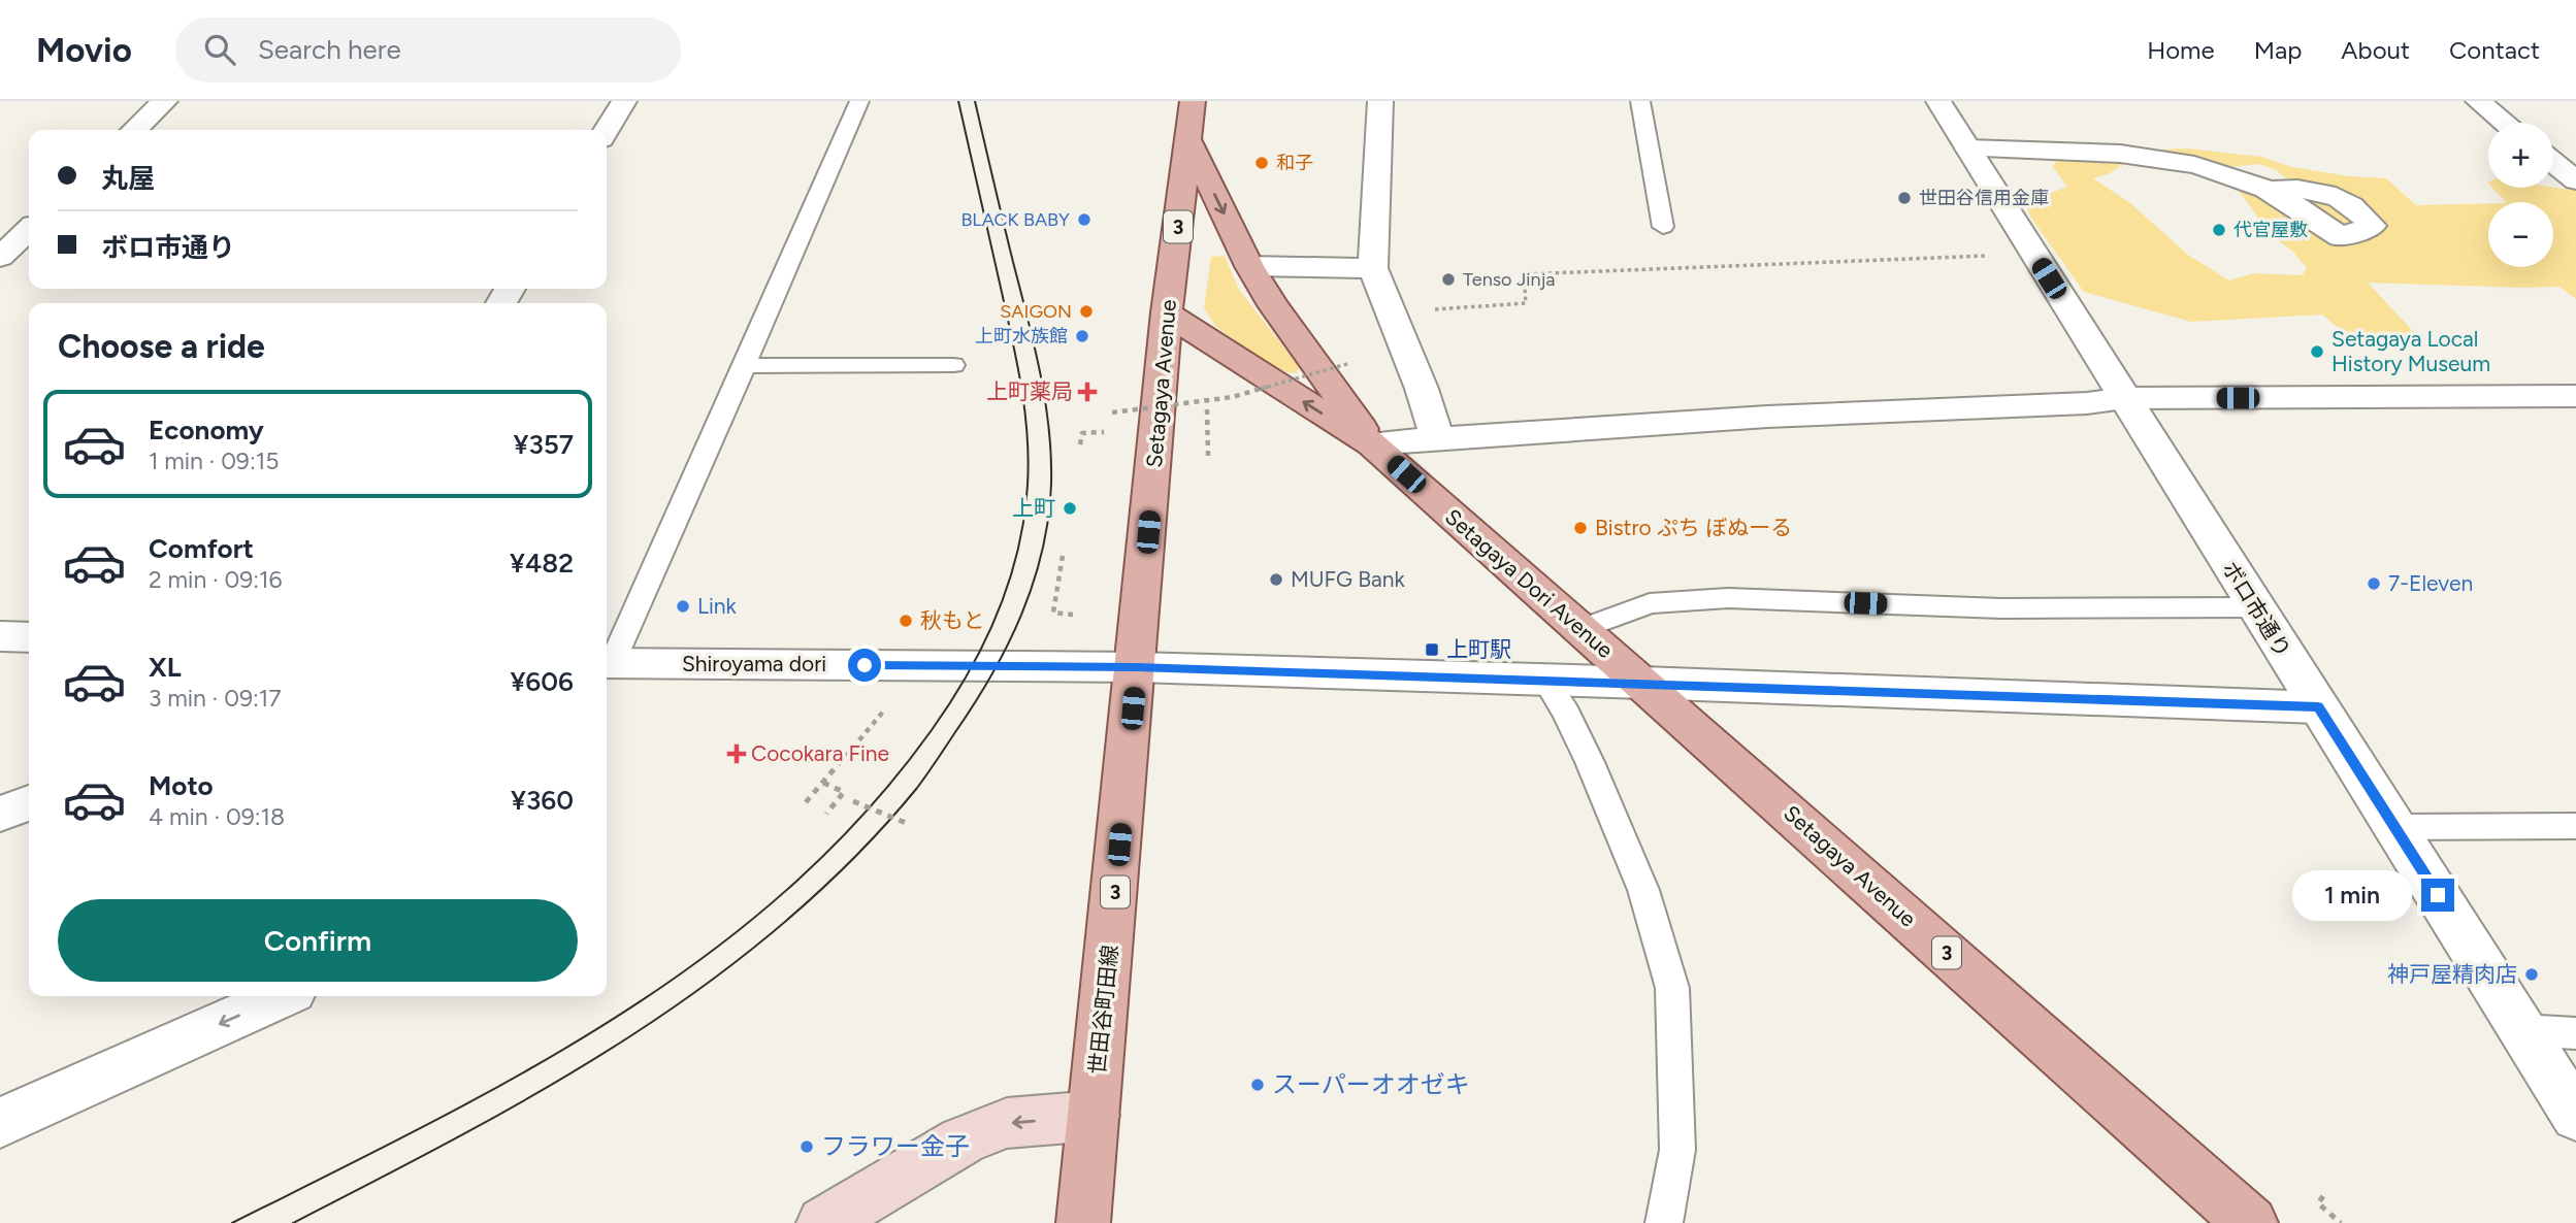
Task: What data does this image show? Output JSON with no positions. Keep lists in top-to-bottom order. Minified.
{"streets":{"main road":["3","Setagaya Avenue","Setagaya Dori Avenue","世田谷町田線"],"street":["ボロ市通り","Shiroyama dori"]},"crossings":[["Setagaya Avenue","Setagaya Dori Avenue"],["Setagaya Avenue","Shiroyama dori"],["Setagaya Avenue","世田谷町田線"],["Setagaya Dori Avenue","Shiroyama dori"],["ボロ市通り","Shiroyama dori"],["Shiroyama dori","世田谷町田線"]],"places":{"other":["和子","世田谷信用金庫","BLACK BABY","代官屋敷","Tenso Jinja","SAIGON","上町水族館","Setagaya Local History Museum","上町","Bistro ぷち ぼぬーる","MUFG Bank","7-Eleven","Link","秋もと","神戸屋精肉店","スーパーオオゼキ","フラワー金子"],"health":["上町薬局","Cocokara Fine"],"transit":["上町駅"]},"page":{"header":"Movio","search":"Search here","nav":["Home","Map","About","Contact"],"map_buttons":["+","−"],"banner":["丸屋","ボロ市通り"],"heading":"Choose a ride","list":[{"name":"Economy","note":"1 min · 09:15","value":"¥357"},{"name":"Comfort","note":"2 min · 09:16","value":"¥482"},{"name":"XL","note":"3 min · 09:17","value":"¥606"},{"name":"Moto","note":"4 min · 09:18","value":"¥360"}],"bubble":"1 min","buttons":"Confirm"}}
